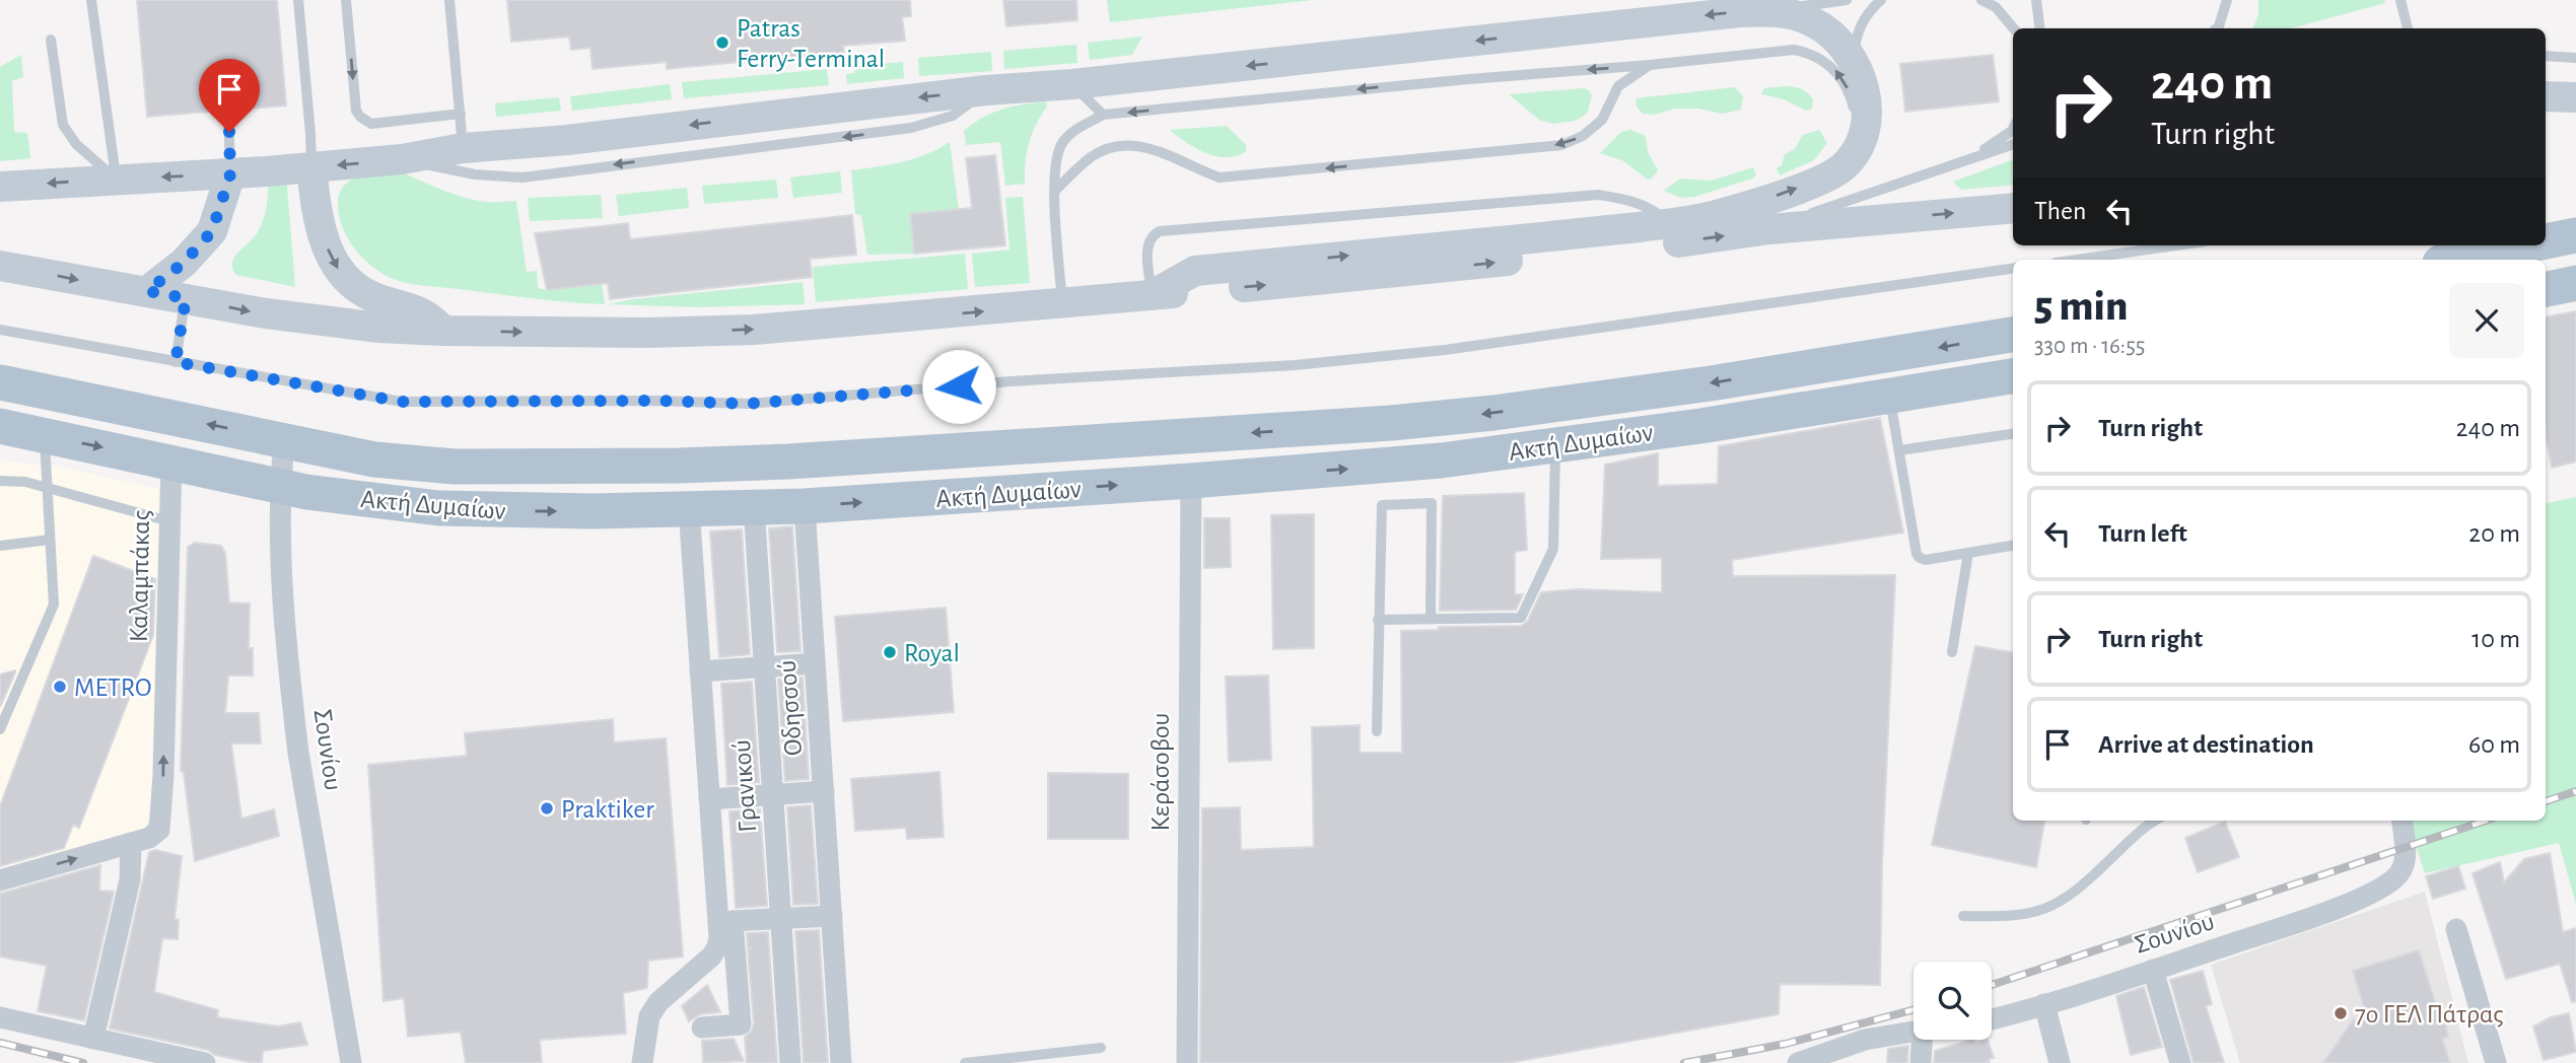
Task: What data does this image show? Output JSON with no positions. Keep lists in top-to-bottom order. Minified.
{"streets":{"main road":["Ακτή Δυμαίων"],"street":["Καλαμπάκας","Οδησσού","Σουνίου","Κεράσοβου","Γρανικού"]},"crossings":[["Ακτή Δυμαίων","Καλαμπάκας"],["Ακτή Δυμαίων","Οδησσού"],["Ακτή Δυμαίων","Σουνίου"],["Ακτή Δυμαίων","Κεράσοβου"],["Ακτή Δυμαίων","Γρανικού"],["Οδησσού","Γρανικού"]],"places":["Patras Ferry-Terminal","Royal","METRO","Praktiker","7ο ΓΕΛ Πάτρας"],"page":{"turn":["240 m","Turn right"],"then":"Then","heading":["5 min","330 m · 16:55"],"list":[{"name":"Turn right","value":"240 m"},{"name":"Turn left","value":"20 m"},{"name":"Turn right","value":"10 m"},{"name":"Arrive at destination","value":"60 m"}]}}
